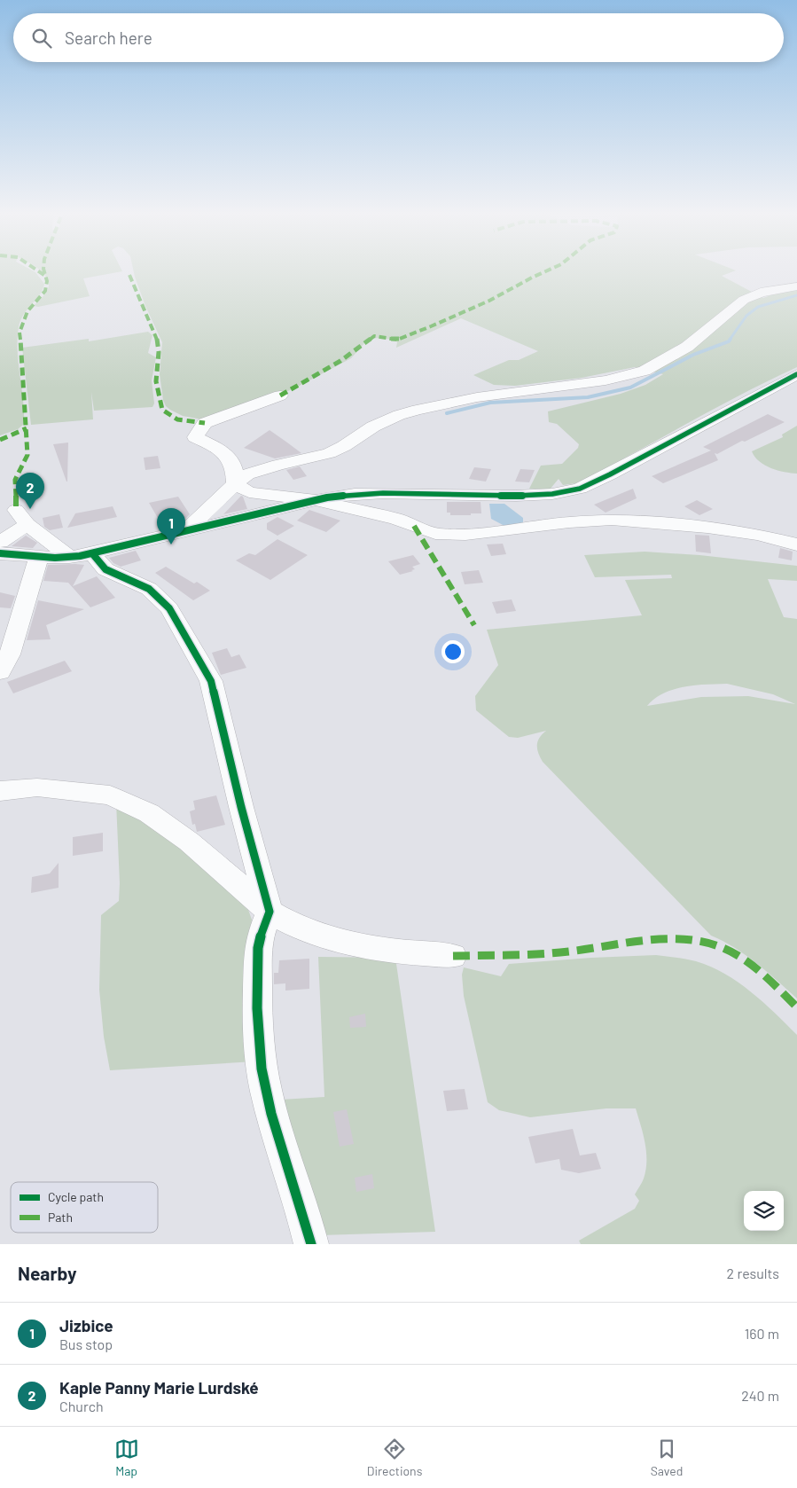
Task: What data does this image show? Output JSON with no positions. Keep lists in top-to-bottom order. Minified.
{"legend":["Cycle path","Path"],"page":{"search":"Search here","pins":["2","1"],"heading":["Nearby","2 results"],"list":[{"mark":"1","name":"Jizbice","note":"Bus stop","value":"160 m"},{"mark":"2","name":"Kaple Panny Marie Lurdské","note":"Church","value":"240 m"}],"nav":["Map","Directions","Saved"]}}
